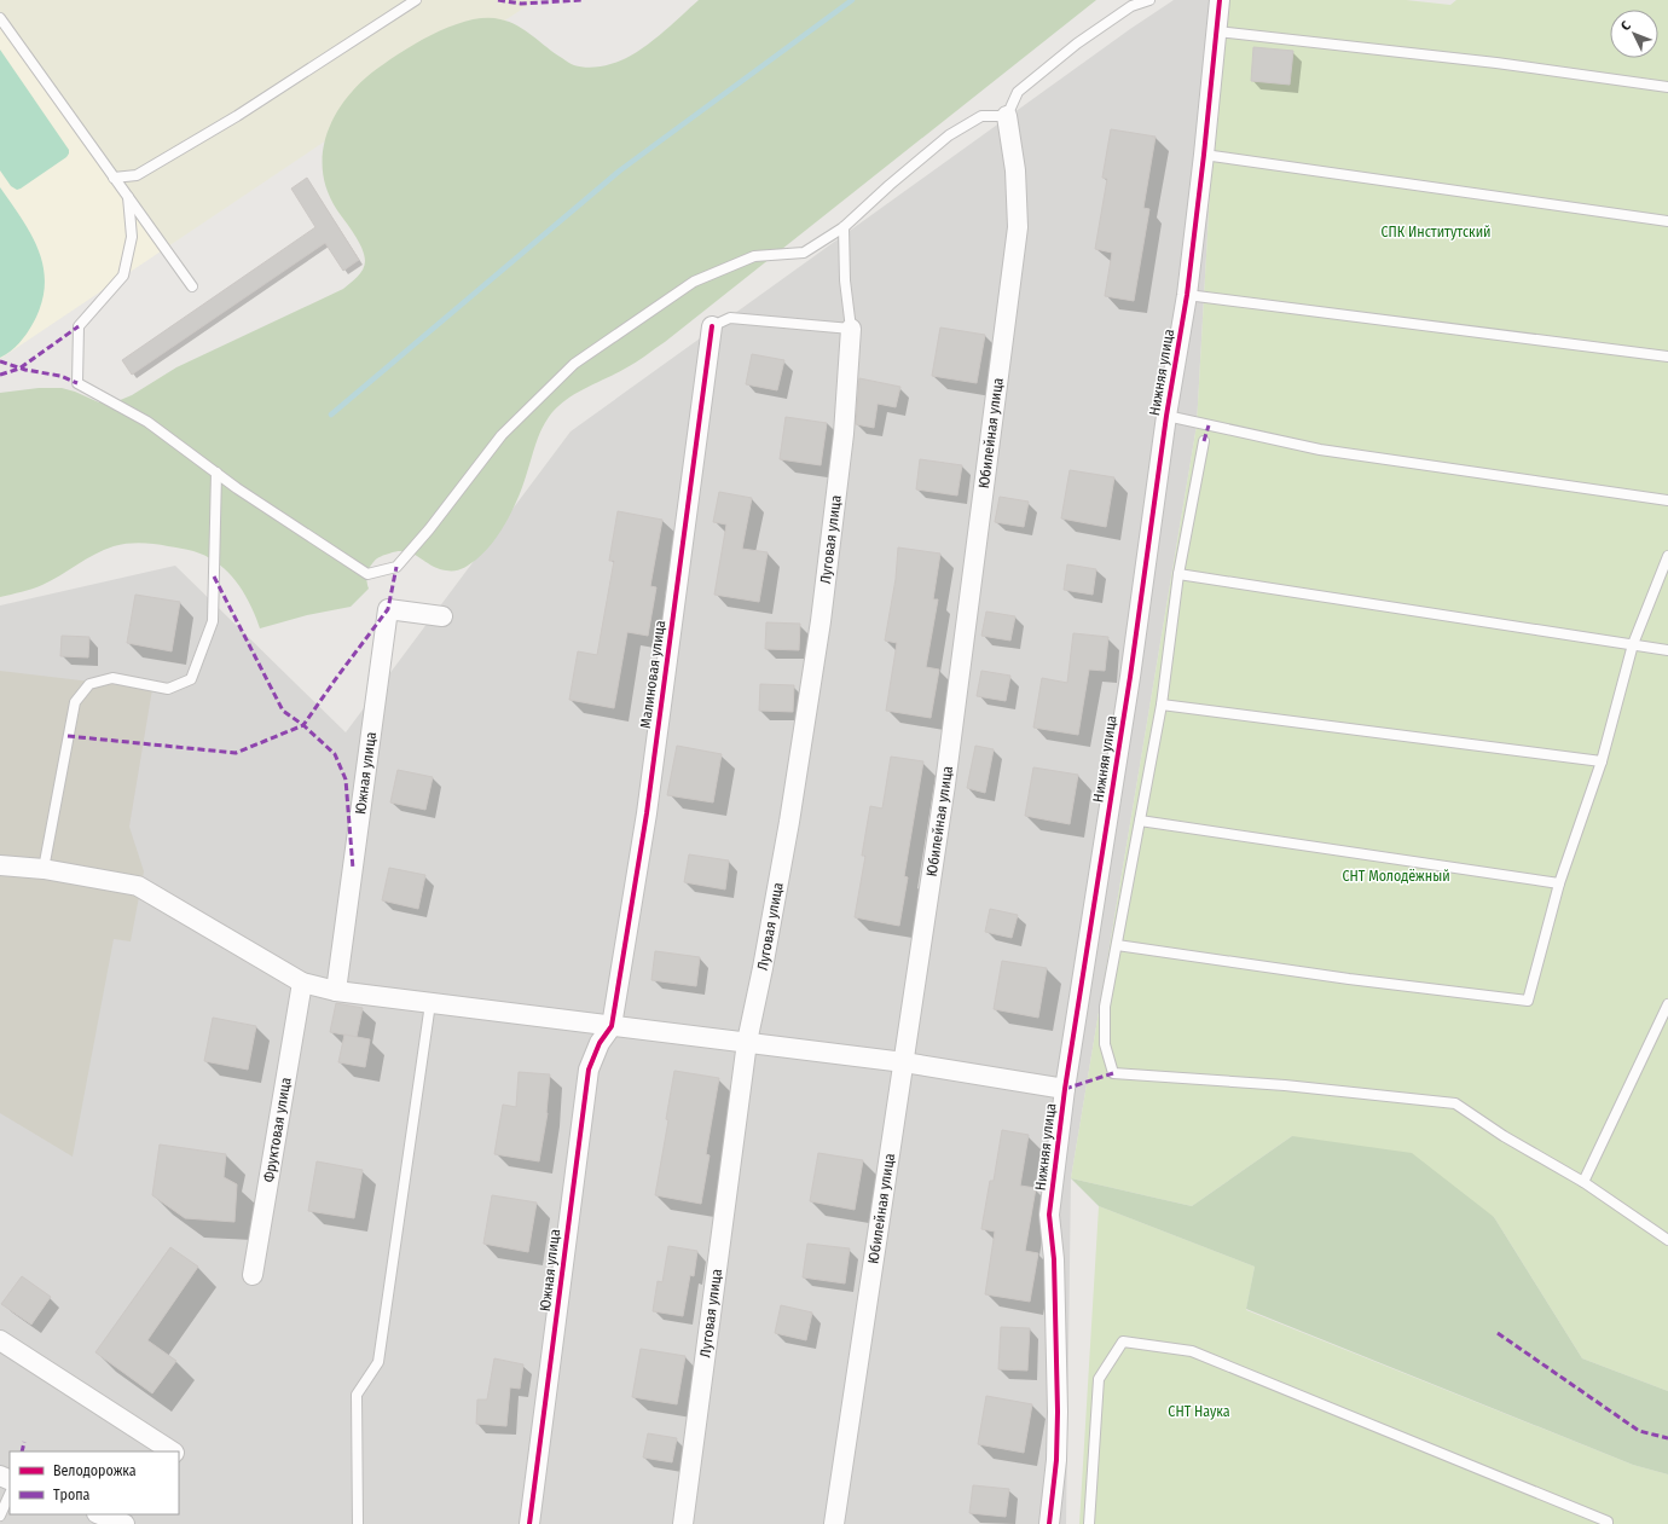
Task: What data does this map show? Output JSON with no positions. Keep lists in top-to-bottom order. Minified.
{"streets":{"street":["Нижняя улица","Юбилейная улица","Луговая улица","Малиновая улица","Южная улица","Фруктовая улица"]},"crossings":[["Малиновая улица","Южная улица"]],"parks":["СПК Институтский","СНТ Молодёжный","СНТ Наука"],"legend":["Велодорожка","Тропа"],"north":"top left"}
